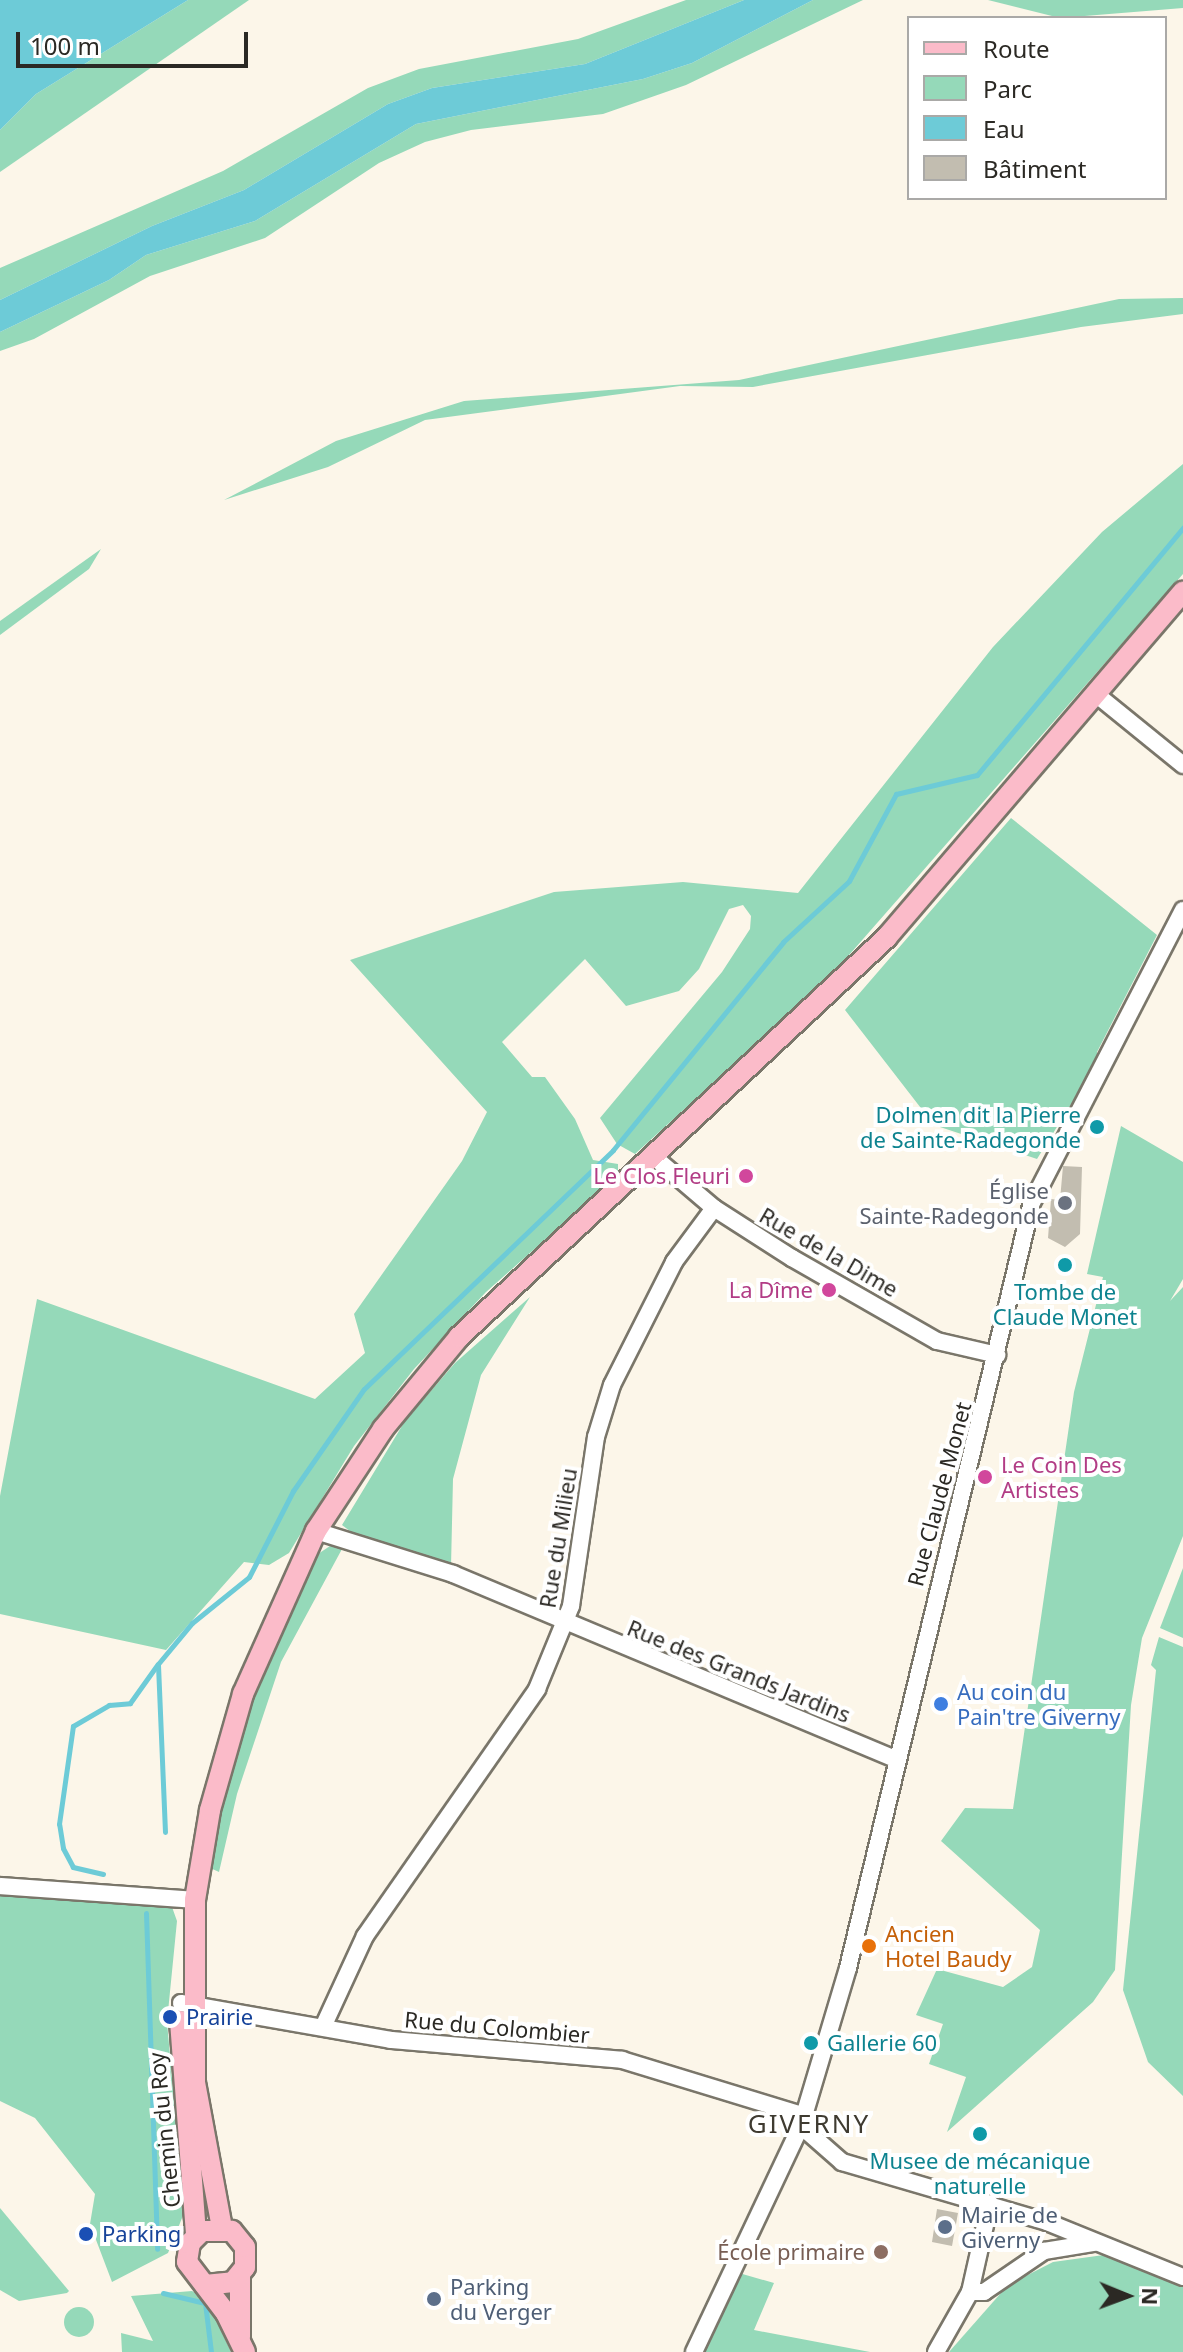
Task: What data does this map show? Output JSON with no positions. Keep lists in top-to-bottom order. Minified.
{"streets":{"main road":["Chemin du Roy"],"street":["Rue de la Dime","Rue Claude Monet","Rue du Milieu","Rue des Grands Jardins","Rue du Colombier"]},"crossings":[["Rue de la Dime","Rue Claude Monet"],["Rue de la Dime","Rue du Milieu"],["Rue Claude Monet","Rue des Grands Jardins"],["Rue Claude Monet","Rue du Colombier"],["Rue du Milieu","Rue des Grands Jardins"],["Rue du Milieu","Rue du Colombier"],["Rue du Colombier","Chemin du Roy"]],"districts":["GIVERNY"],"places":["Dolmen dit la Pierre de Sainte-Radegonde","Le Clos Fleuri","Église Sainte-Radegonde","Tombe de Claude Monet","La Dîme","Le Coin Des Artistes","Au coin du Pain'tre Giverny","Ancien Hotel Baudy","Prairie","Gallerie 60","Musee de mécanique naturelle","Mairie de Giverny","Parking","École primaire","Parking du Verger"],"legend":["Route","Parc","Eau","Bâtiment"],"scale_bar":"100 m","north":"right"}
